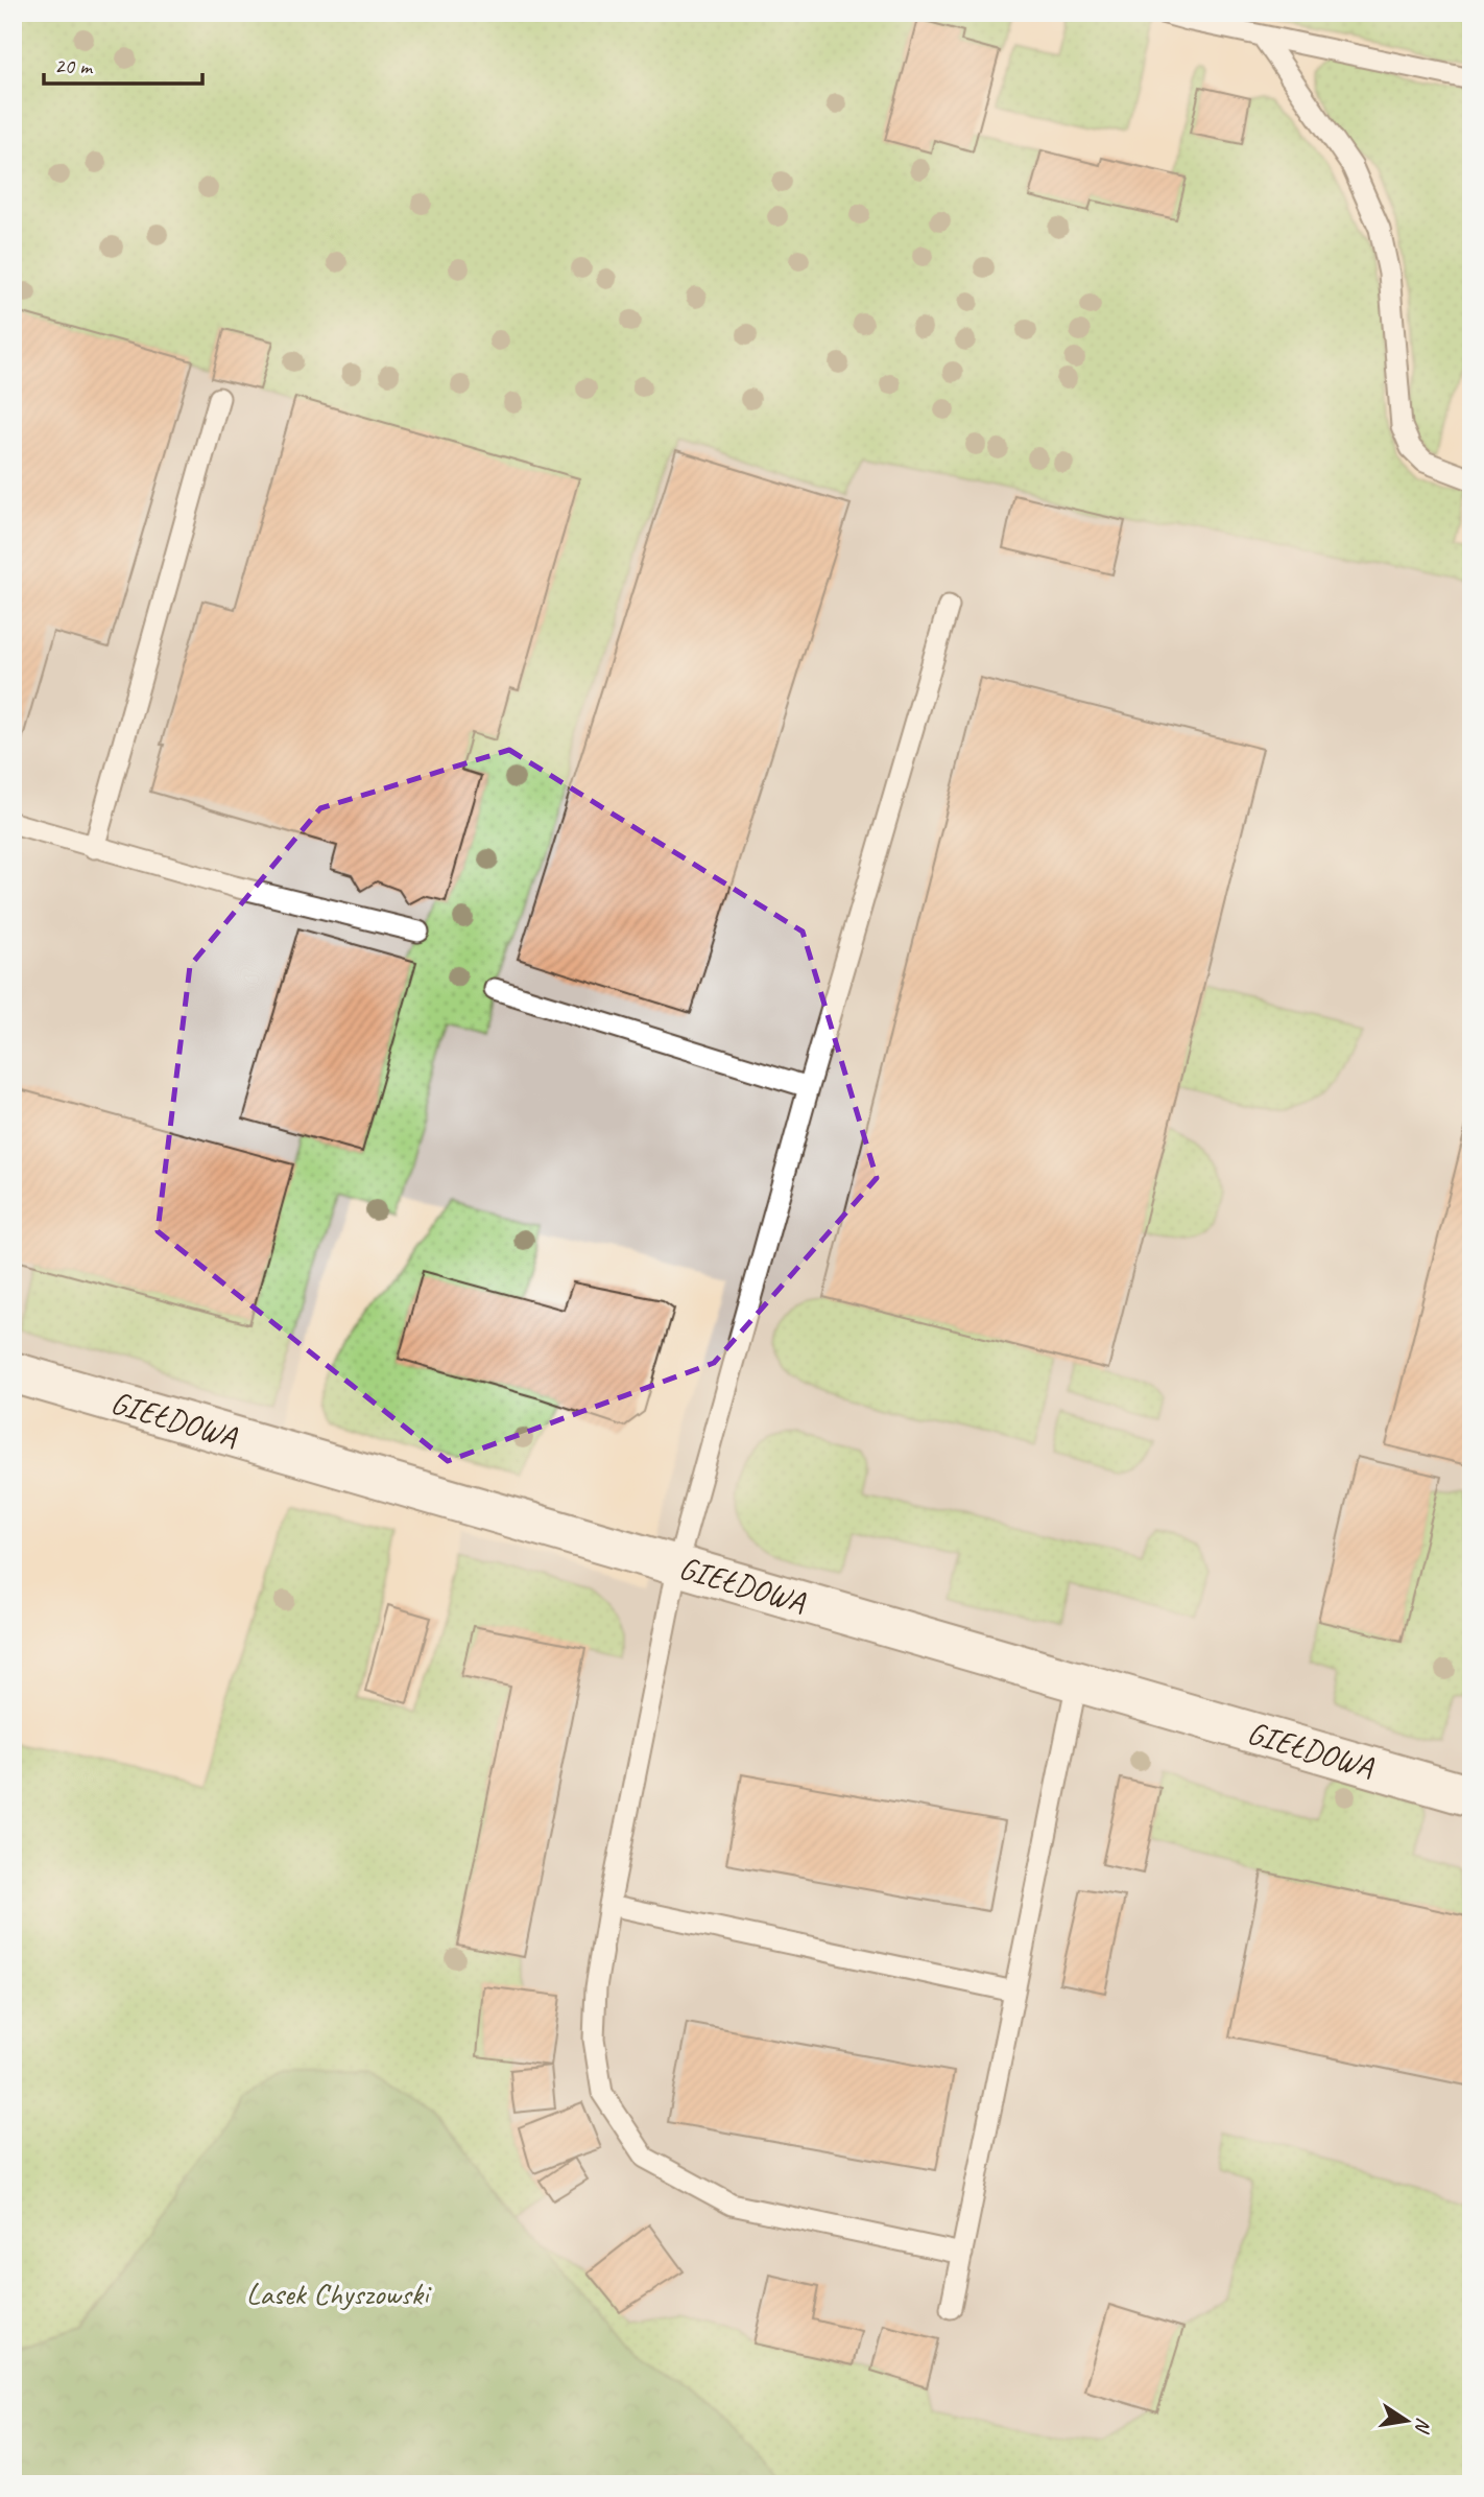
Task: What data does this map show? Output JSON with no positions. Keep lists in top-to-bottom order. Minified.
{"streets":{"street":["GIEŁDOWA"]},"parks":["Lasek Chyszowski"],"scale_bar":"20 m","north":"right"}
